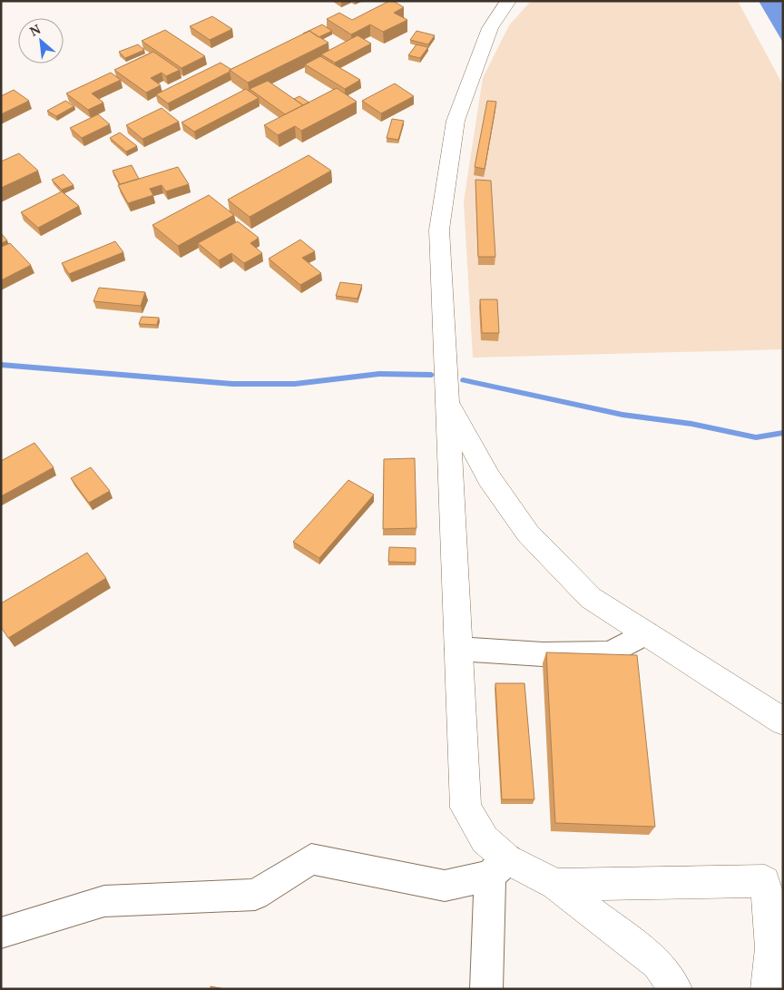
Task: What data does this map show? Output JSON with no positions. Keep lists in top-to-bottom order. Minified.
{"north":"top left"}
